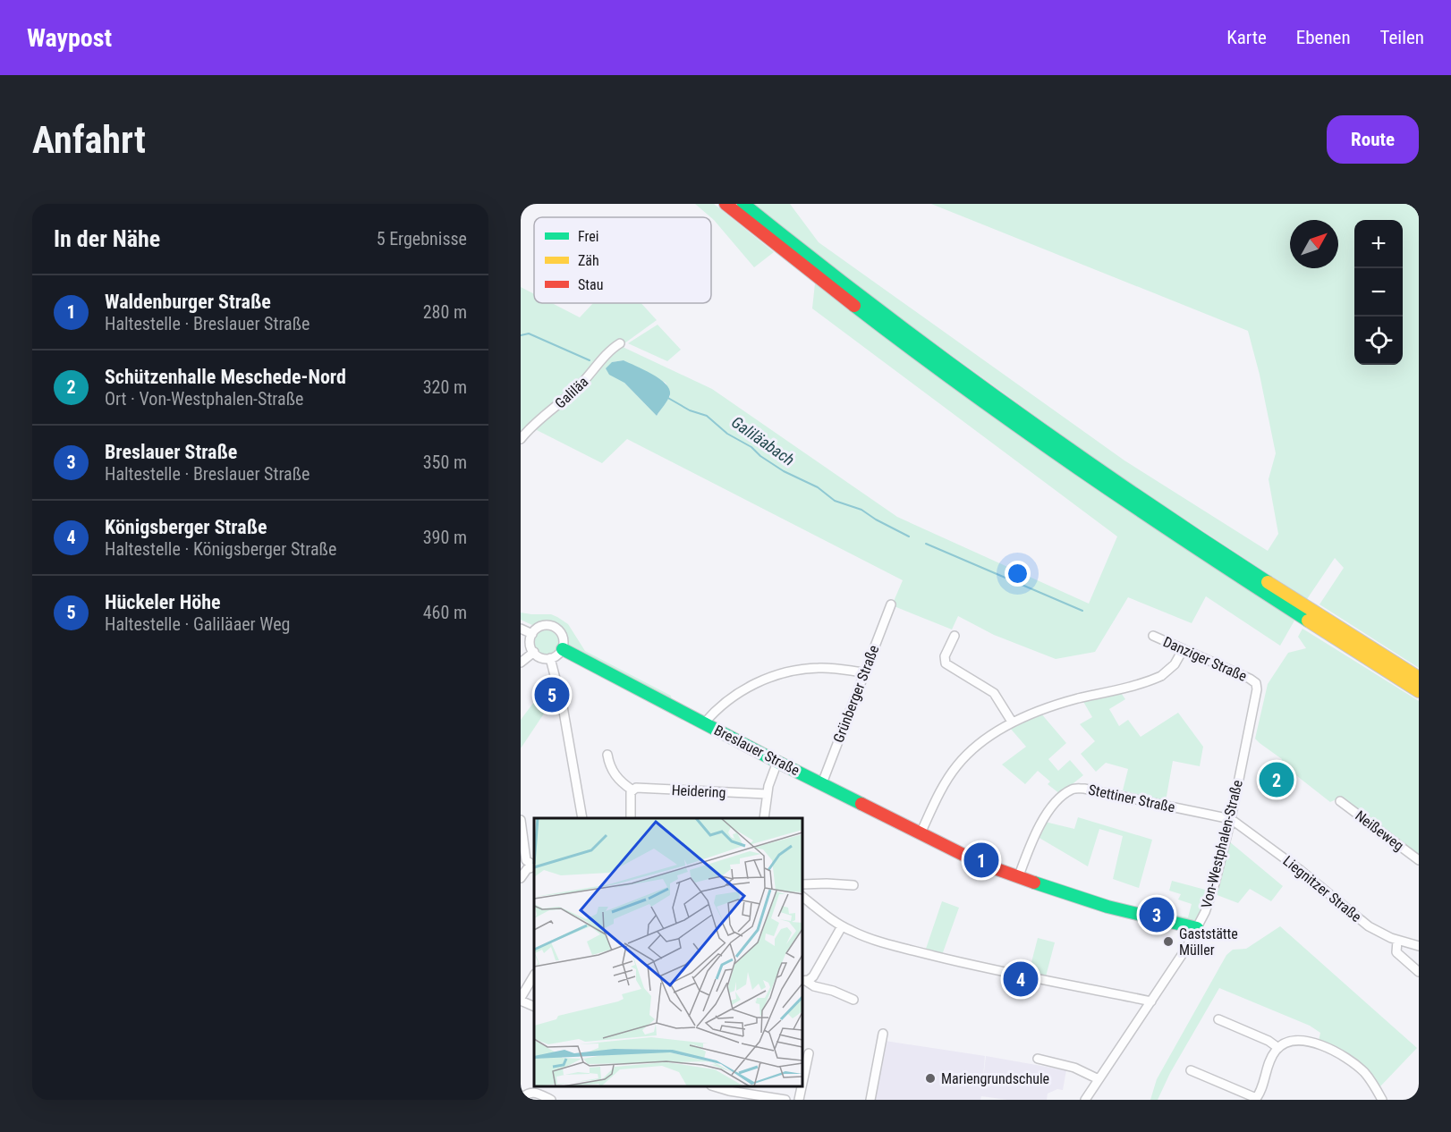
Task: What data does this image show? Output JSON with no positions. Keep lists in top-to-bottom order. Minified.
{"streets":{"main road":["Breslauer Straße"],"street":["Galiläa","Danziger Straße","Grünberger Straße","Heidering","Stettiner Straße","Neißeweg","Von-Westphalen-Straße","Liegnitzer Straße"]},"crossings":[["Danziger Straße","Von-Westphalen-Straße"],["Grünberger Straße","Breslauer Straße"],["Breslauer Straße","Stettiner Straße"],["Breslauer Straße","Von-Westphalen-Straße"],["Stettiner Straße","Von-Westphalen-Straße"],["Stettiner Straße","Liegnitzer Straße"],["Von-Westphalen-Straße","Liegnitzer Straße"]],"water":["Galiläabach"],"places":["Gaststätte Müller","Mariengrundschule"],"legend":["Frei","Zäh","Stau"],"north":"top right","page":{"header":"Waypost","nav":["Karte","Ebenen","Teilen"],"buttons":"Route","title":"Anfahrt","heading":["In der Nähe","5 Ergebnisse"],"map_buttons":["+","−"],"list":[{"mark":"1","name":"Waldenburger Straße","note":"Haltestelle · Breslauer Straße","value":"280 m"},{"mark":"2","name":"Schützenhalle Meschede-Nord","note":"Ort · Von-Westphalen-Straße","value":"320 m"},{"mark":"3","name":"Breslauer Straße","note":"Haltestelle · Breslauer Straße","value":"350 m"},{"mark":"4","name":"Königsberger Straße","note":"Haltestelle · Königsberger Straße","value":"390 m"},{"mark":"5","name":"Hückeler Höhe","note":"Haltestelle · Galiläaer Weg","value":"460 m"}],"pins":["5","2","1","3","4"]}}
